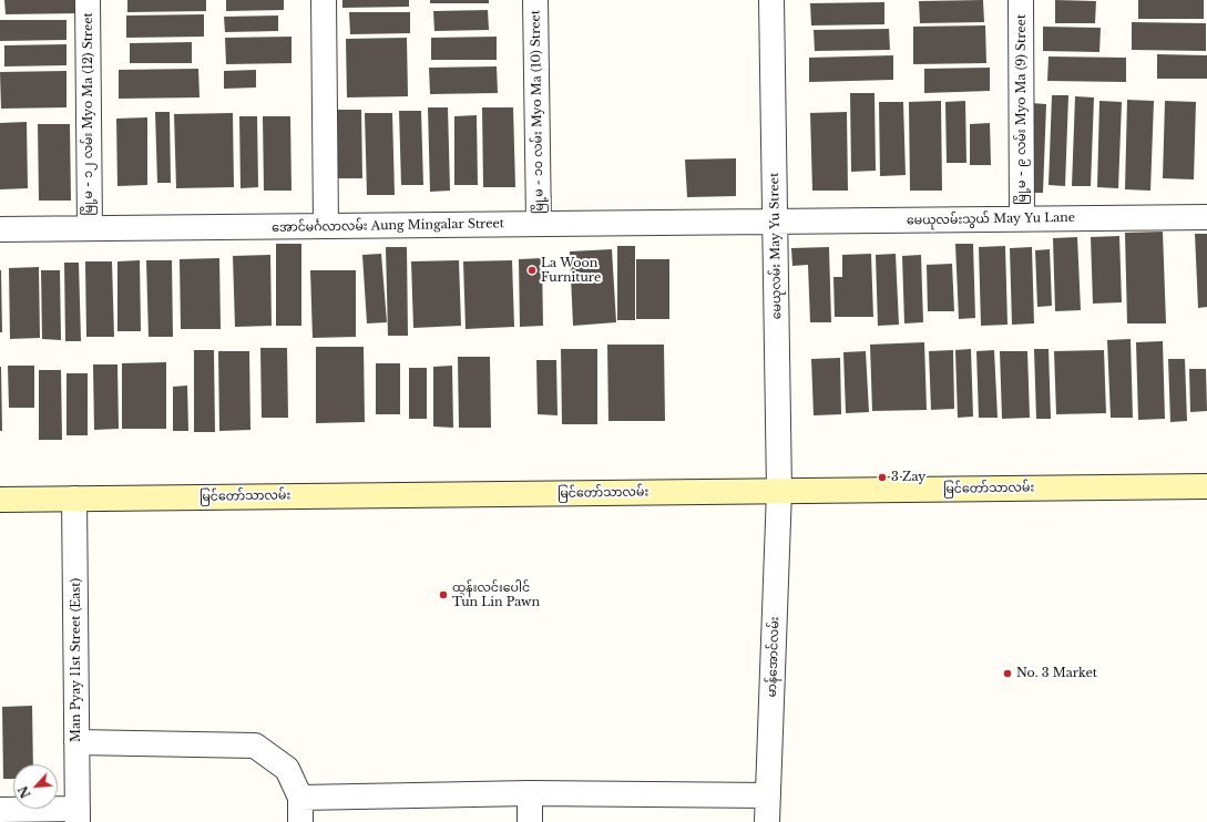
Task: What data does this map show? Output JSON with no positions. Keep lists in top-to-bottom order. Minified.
{"streets":{"main road":["မြင်တော်သာလမ်း"],"street":["မြို့မ - ၉ လမ်း Myo Ma (9) Street","မြို့မ - ၁၀ လမ်း Myo Ma (10) Street","မြို့မ - ၁၂ လမ်း Myo Ma (12) Street","မေယုလမ်းသွယ် May Yu Lane","အောင်မင်္ဂလာလမ်း Aung Mingalar Street","မေယုလမ်း May Yu Street","မာန်အောင်လမ်း","Man Pyay 11st Street (East)"]},"crossings":[["မြို့မ - ၉ လမ်း Myo Ma (9) Street","မေယုလမ်းသွယ် May Yu Lane"],["မြို့မ - ၁၀ လမ်း Myo Ma (10) Street","အောင်မင်္ဂလာလမ်း Aung Mingalar Street"],["မြို့မ - ၁၂ လမ်း Myo Ma (12) Street","အောင်မင်္ဂလာလမ်း Aung Mingalar Street"],["မေယုလမ်းသွယ် May Yu Lane","အောင်မင်္ဂလာလမ်း Aung Mingalar Street"],["မေယုလမ်းသွယ် May Yu Lane","မေယုလမ်း May Yu Street"],["အောင်မင်္ဂလာလမ်း Aung Mingalar Street","မေယုလမ်း May Yu Street"],["မေယုလမ်း May Yu Street","မြင်တော်သာလမ်း"],["မေယုလမ်း May Yu Street","မာန်အောင်လမ်း"],["မြင်တော်သာလမ်း","မာန်အောင်လမ်း"],["မြင်တော်သာလမ်း","Man Pyay 11st Street (East)"]],"places":["La Woon Furniture","3 Zay","ထွန်းလင်းပေါင် Tun Lin Pawn","No. 3 Market"],"north":"bottom left"}
